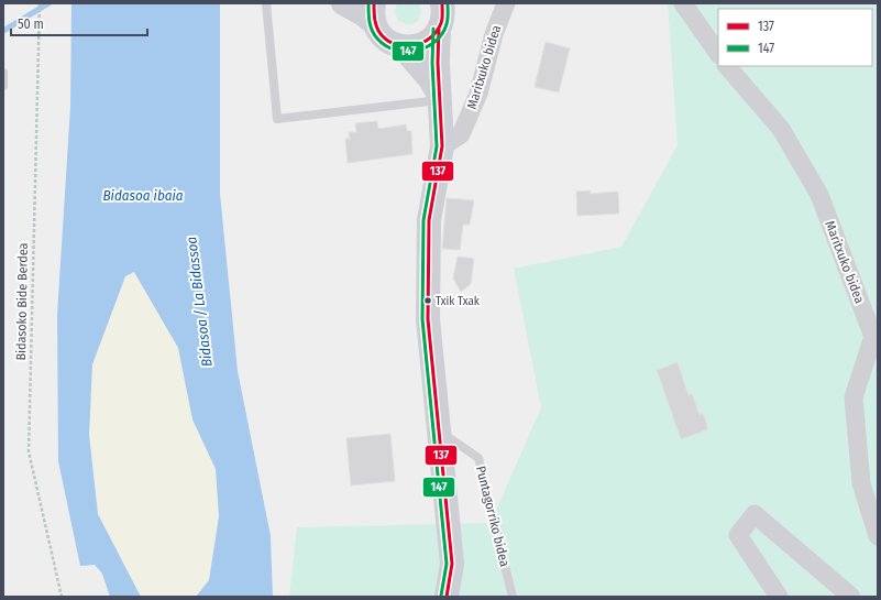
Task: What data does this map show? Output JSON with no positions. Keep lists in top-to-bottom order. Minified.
{"streets":{"street":["Maritxuko bidea"],"lane":["Puntagorriko bidea"],"path":["Bidasoko Bide Berdea"]},"water":["Bidasoa ibaia","Bidasoa / La Bidassoa"],"places":["Txik Txak"],"lines":["transit line 137","transit line 147"],"legend":["137","147"],"scale_bar":"50 m"}
